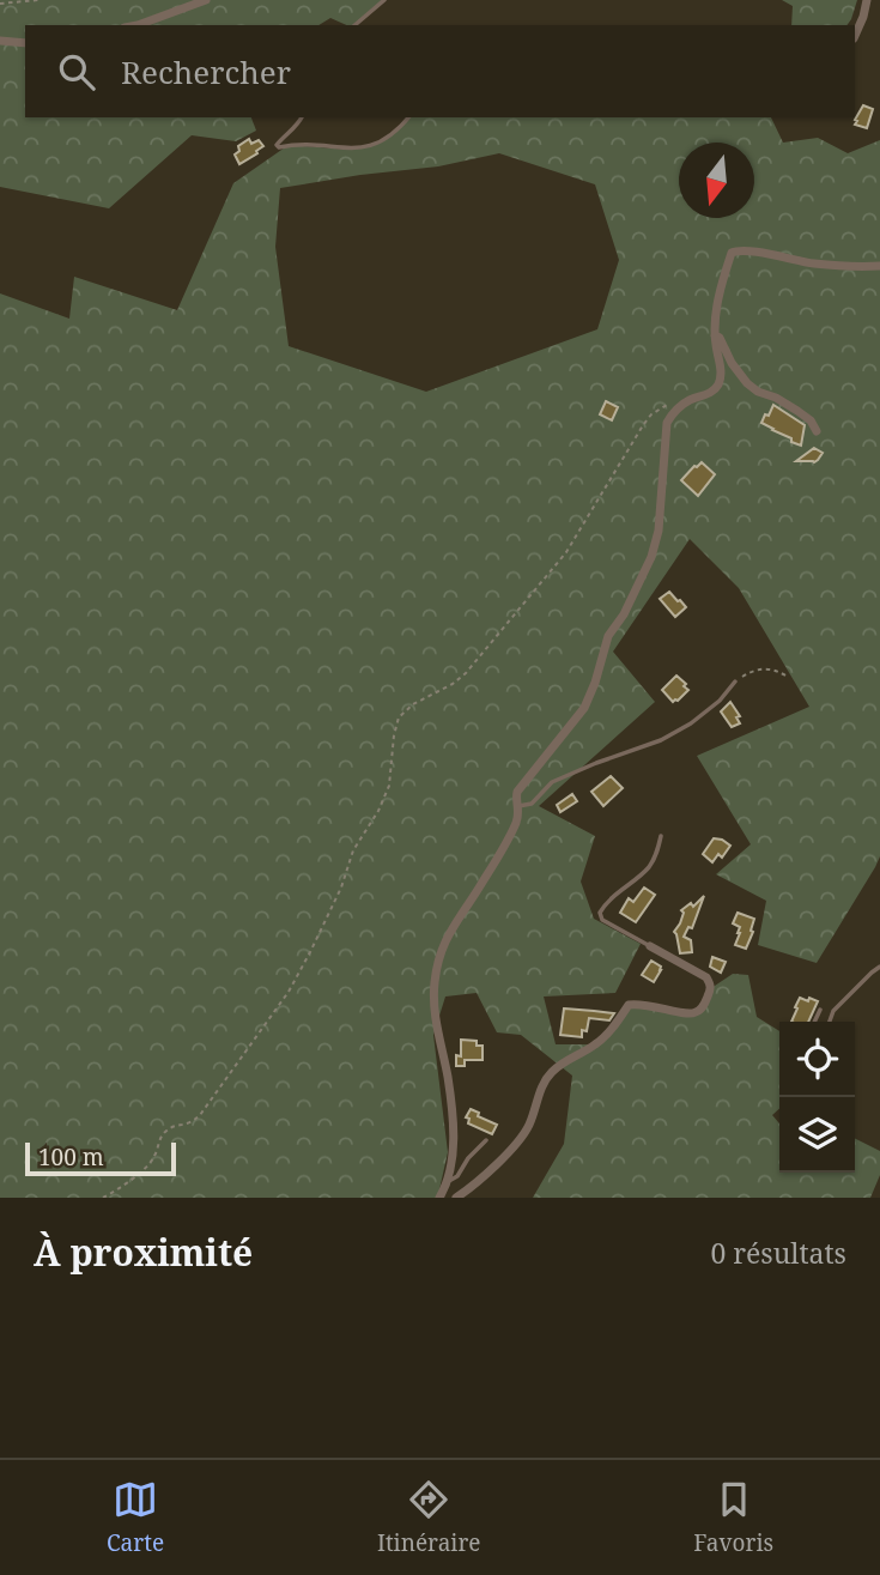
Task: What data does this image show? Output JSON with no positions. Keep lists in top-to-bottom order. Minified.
{"scale_bar":"100 m","north":"bottom","page":{"search":"Rechercher","scale":"100 m","heading":["À proximité","0 résultats"],"nav":["Carte","Itinéraire","Favoris"]}}
